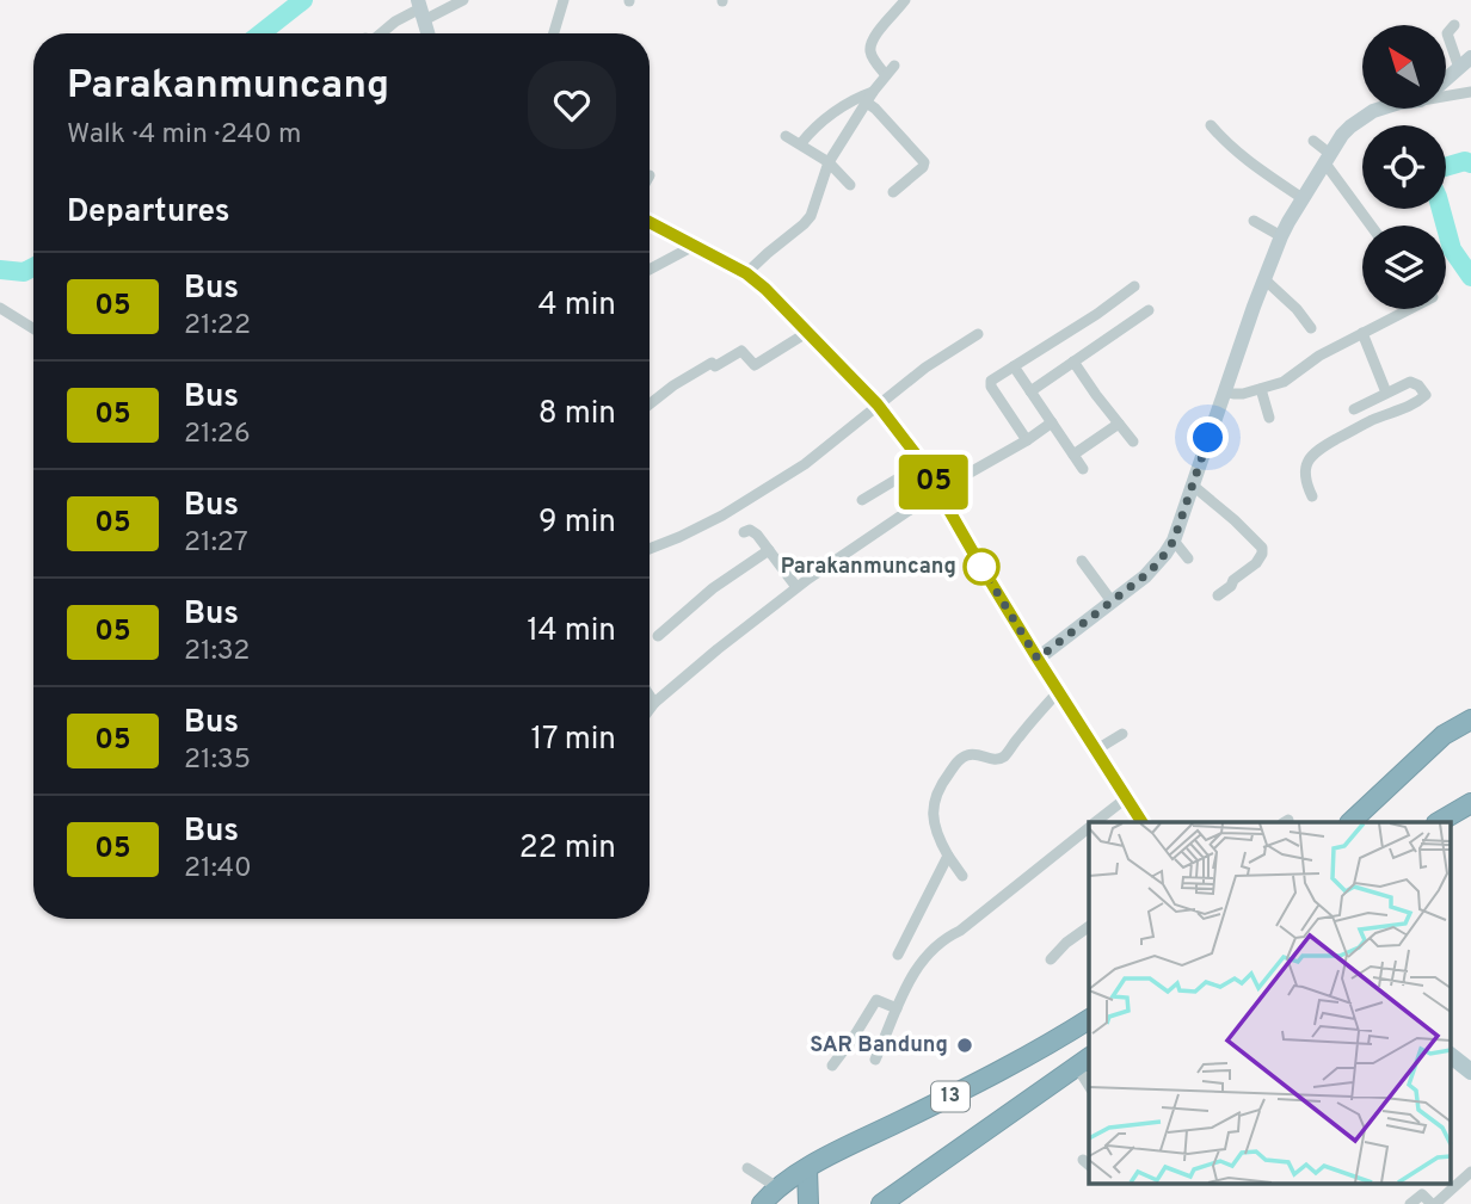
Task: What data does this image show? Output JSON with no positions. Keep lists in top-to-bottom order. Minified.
{"streets":{"highway":["13"]},"places":["Parakanmuncang","SAR Bandung"],"lines":["bus line 05"],"north":"top left","page":{"on_map":"05","heading":[["Parakanmuncang","Walk · 4 min · 240 m"],"Departures"],"list":[{"mark":"05","name":"Bus","note":"21:22","value":"4 min"},{"mark":"05","name":"Bus","note":"21:26","value":"8 min"},{"mark":"05","name":"Bus","note":"21:27","value":"9 min"},{"mark":"05","name":"Bus","note":"21:32","value":"14 min"},{"mark":"05","name":"Bus","note":"21:35","value":"17 min"},{"mark":"05","name":"Bus","note":"21:40","value":"22 min"}]}}
